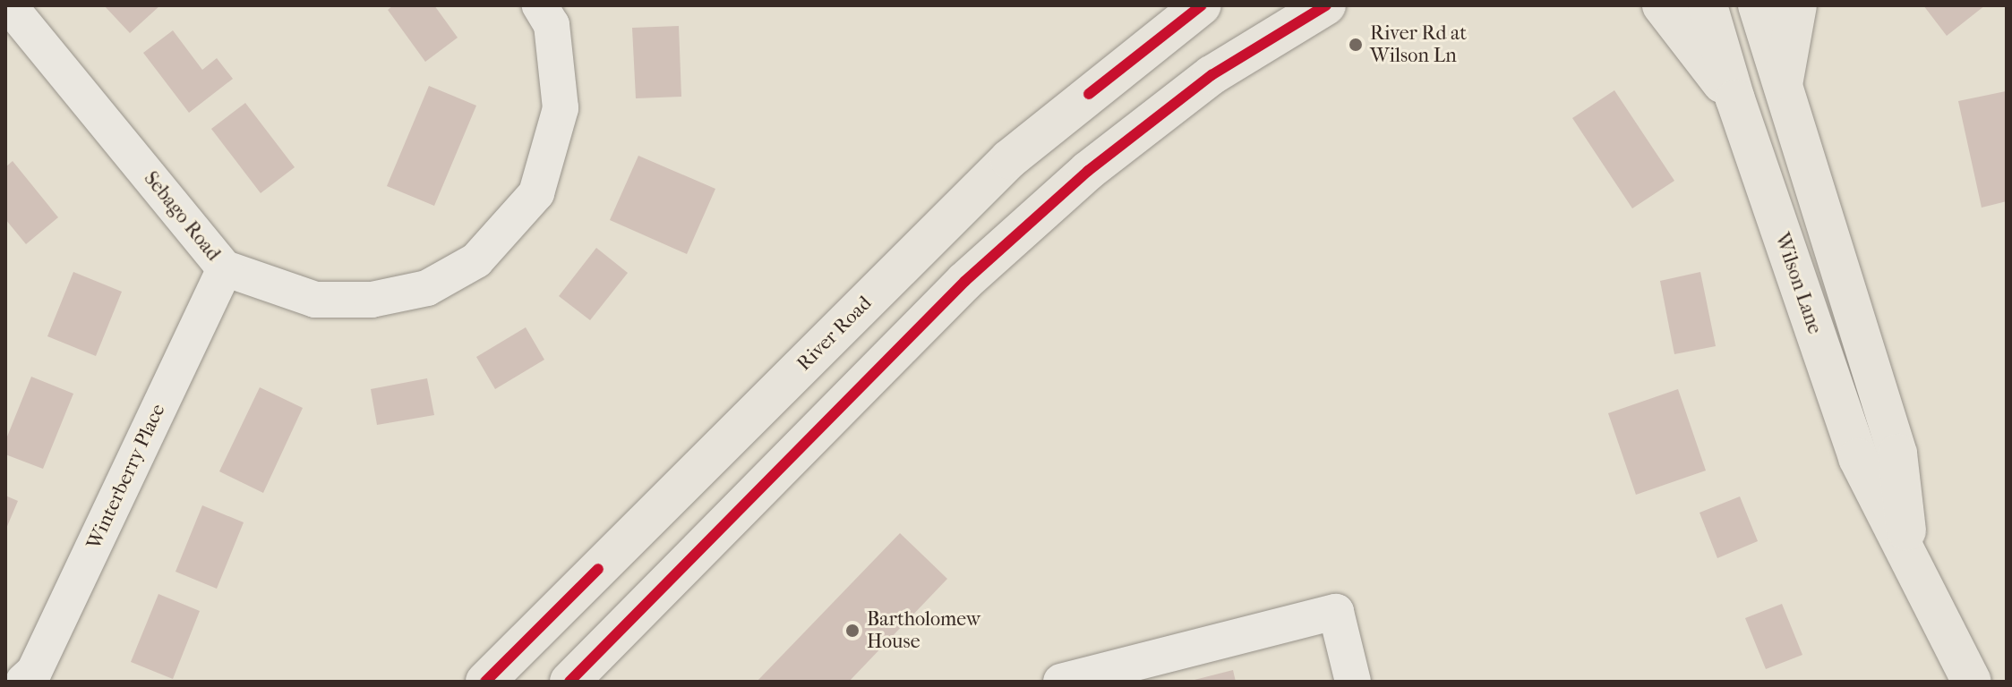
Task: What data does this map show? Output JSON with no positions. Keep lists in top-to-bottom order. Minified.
{"streets":{"main road":["Wilson Lane","River Road"],"street":["Sebago Road","Winterberry Place"]},"crossings":[["Sebago Road","Winterberry Place"]],"places":["River Rd at Wilson Ln","Bartholomew House"]}
